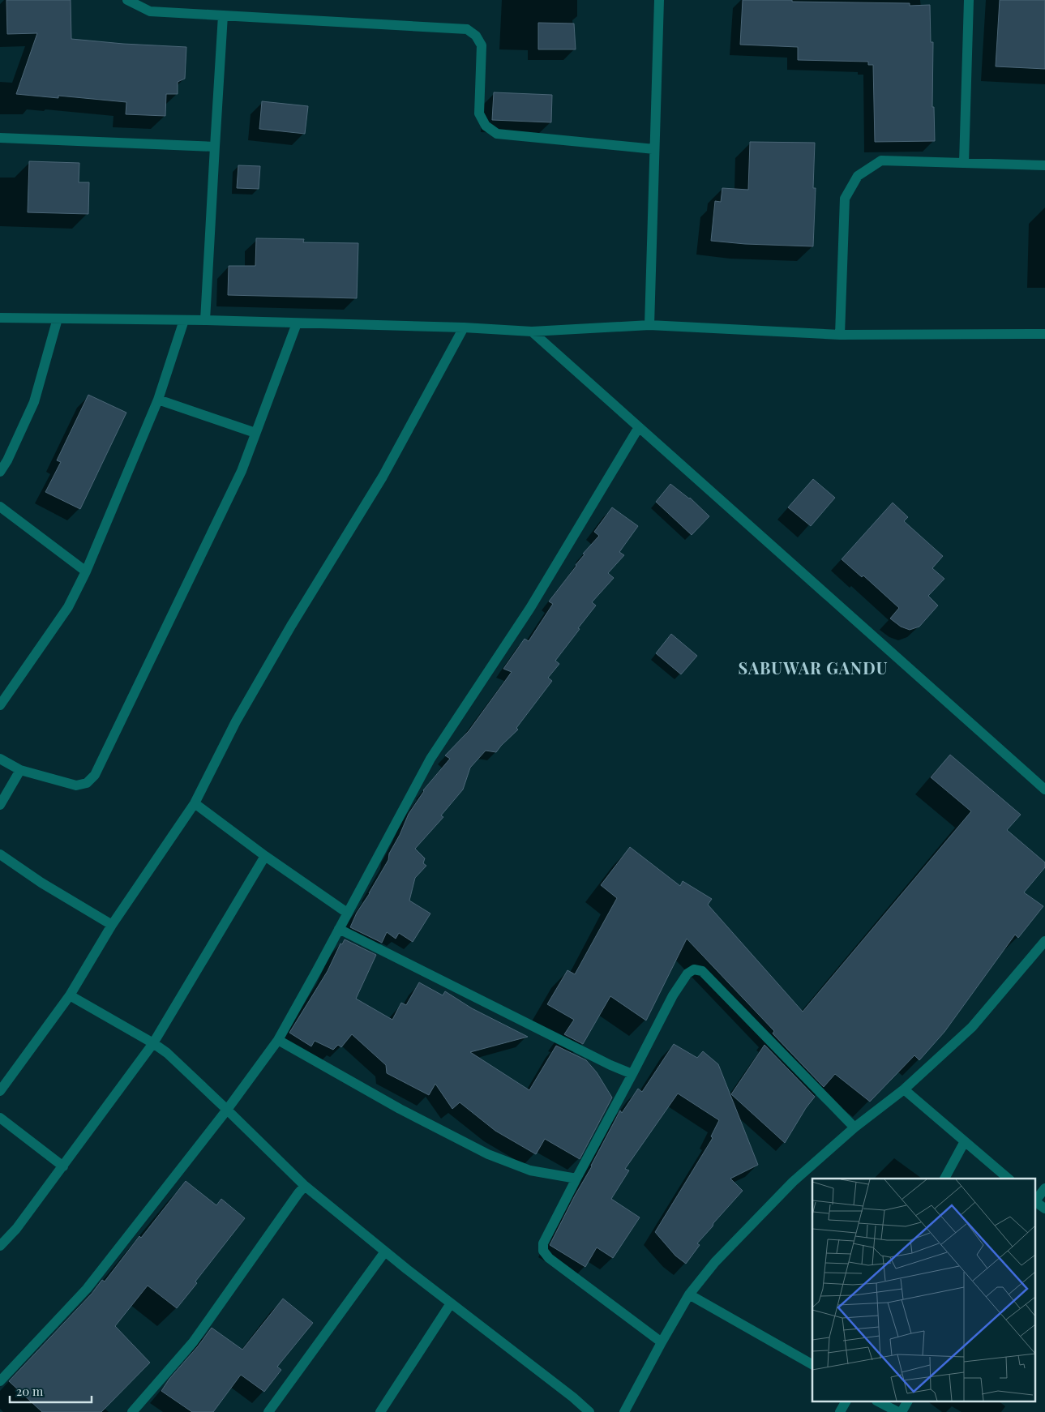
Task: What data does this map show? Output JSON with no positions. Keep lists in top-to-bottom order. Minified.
{"districts":["SABUWAR GANDU"],"scale_bar":"20 m"}
